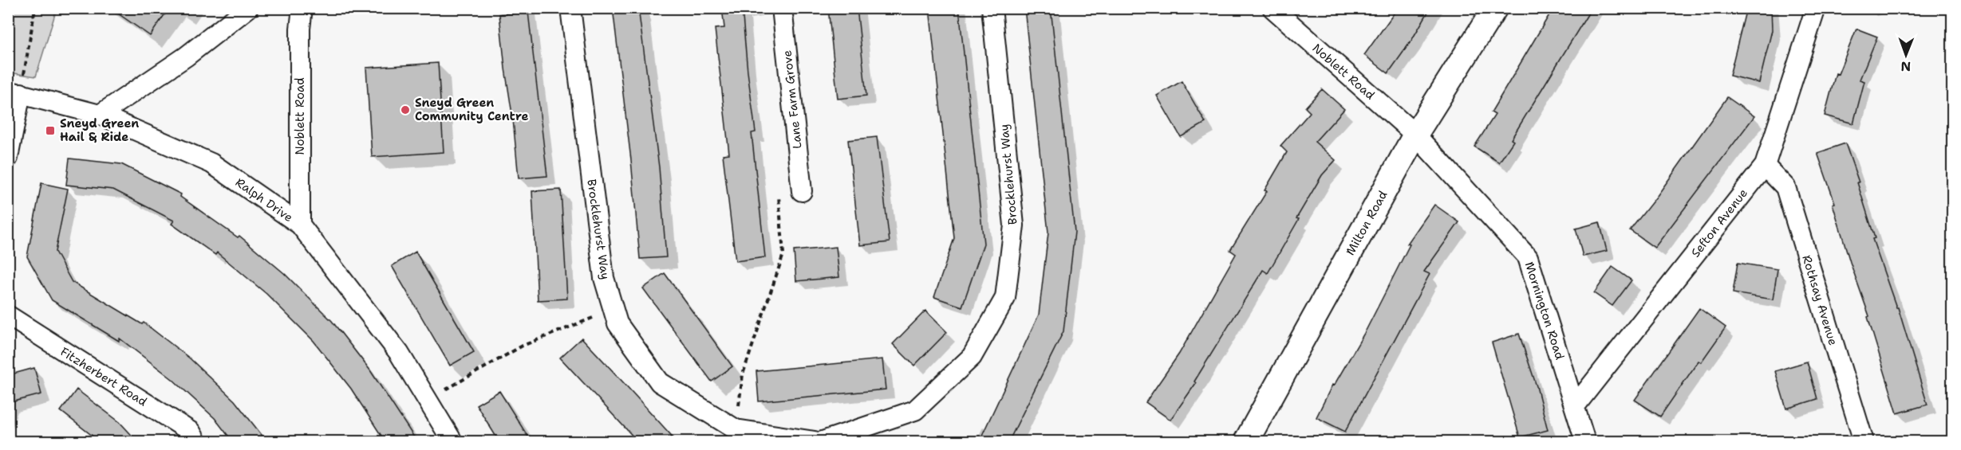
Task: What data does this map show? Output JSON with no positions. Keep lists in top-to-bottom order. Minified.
{"streets":{"street":["Noblett Road","Lane Farm Grove","Brocklehurst Way","Ralph Drive","Milton Road","Sefton Avenue","Rothsay Avenue","Mornington Road","Fitzherbert Road"]},"crossings":[["Noblett Road","Ralph Drive"],["Noblett Road","Milton Road"],["Noblett Road","Mornington Road"],["Milton Road","Mornington Road"],["Sefton Avenue","Rothsay Avenue"],["Sefton Avenue","Mornington Road"]],"places":{"other":["Sneyd Green Community Centre"],"transit":["Sneyd Green Hail & Ride"]},"north":"bottom"}
